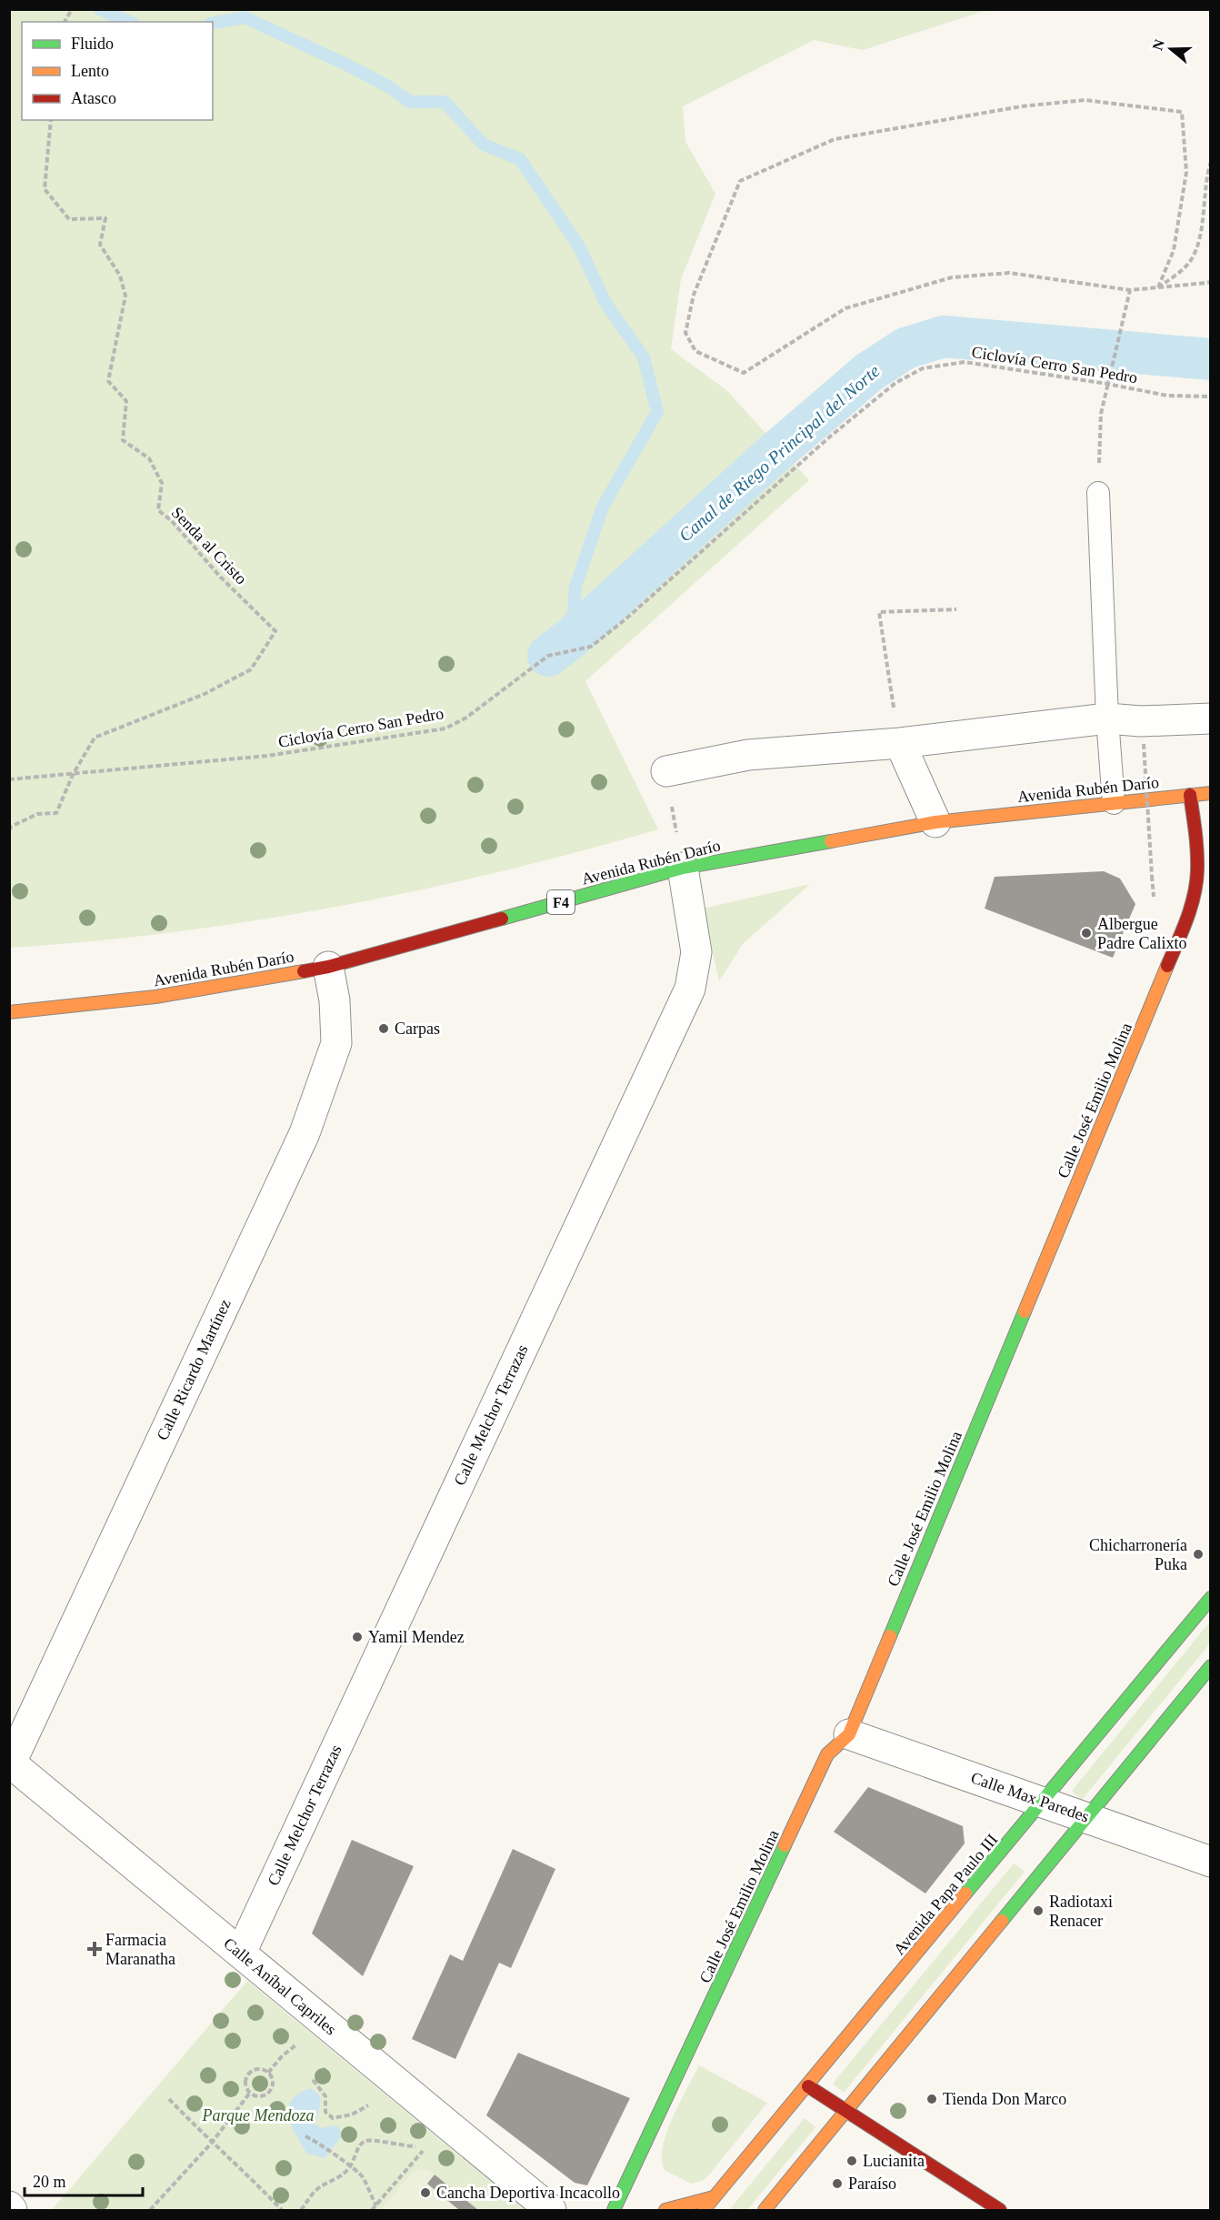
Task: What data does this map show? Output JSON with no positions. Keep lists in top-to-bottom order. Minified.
{"streets":{"main road":["Avenida Rubén Darío","F4","Calle José Emilio Molina","Avenida Papa Paulo III"],"street":["Calle Ricardo Martínez","Calle Melchor Terrazas","Calle Max Paredes","Calle Aníbal Capriles"],"path":["Ciclovía Cerro San Pedro","Senda al Cristo"]},"crossings":[["Ciclovía Cerro San Pedro","Senda al Cristo"],["Avenida Rubén Darío","Calle José Emilio Molina"],["Avenida Rubén Darío","Calle Ricardo Martínez"],["Avenida Rubén Darío","Calle Melchor Terrazas"],["Calle José Emilio Molina","Calle Max Paredes"],["Calle Ricardo Martínez","Calle Aníbal Capriles"],["Calle Melchor Terrazas","Calle Aníbal Capriles"],["Calle Max Paredes","Avenida Papa Paulo III"]],"water":["Canal de Riego Principal del Norte"],"parks":["Parque Mendoza"],"places":{"other":["Albergue Padre Calixto","Carpas","Chicharronería Puka","Yamil Mendez","Radiotaxi Renacer","Tienda Don Marco","Lucianita","Paraíso","Cancha Deportiva Incacollo"],"health":["Farmacia Maranatha"]},"legend":["Fluido","Lento","Atasco"],"scale_bar":"20 m","north":"left"}
